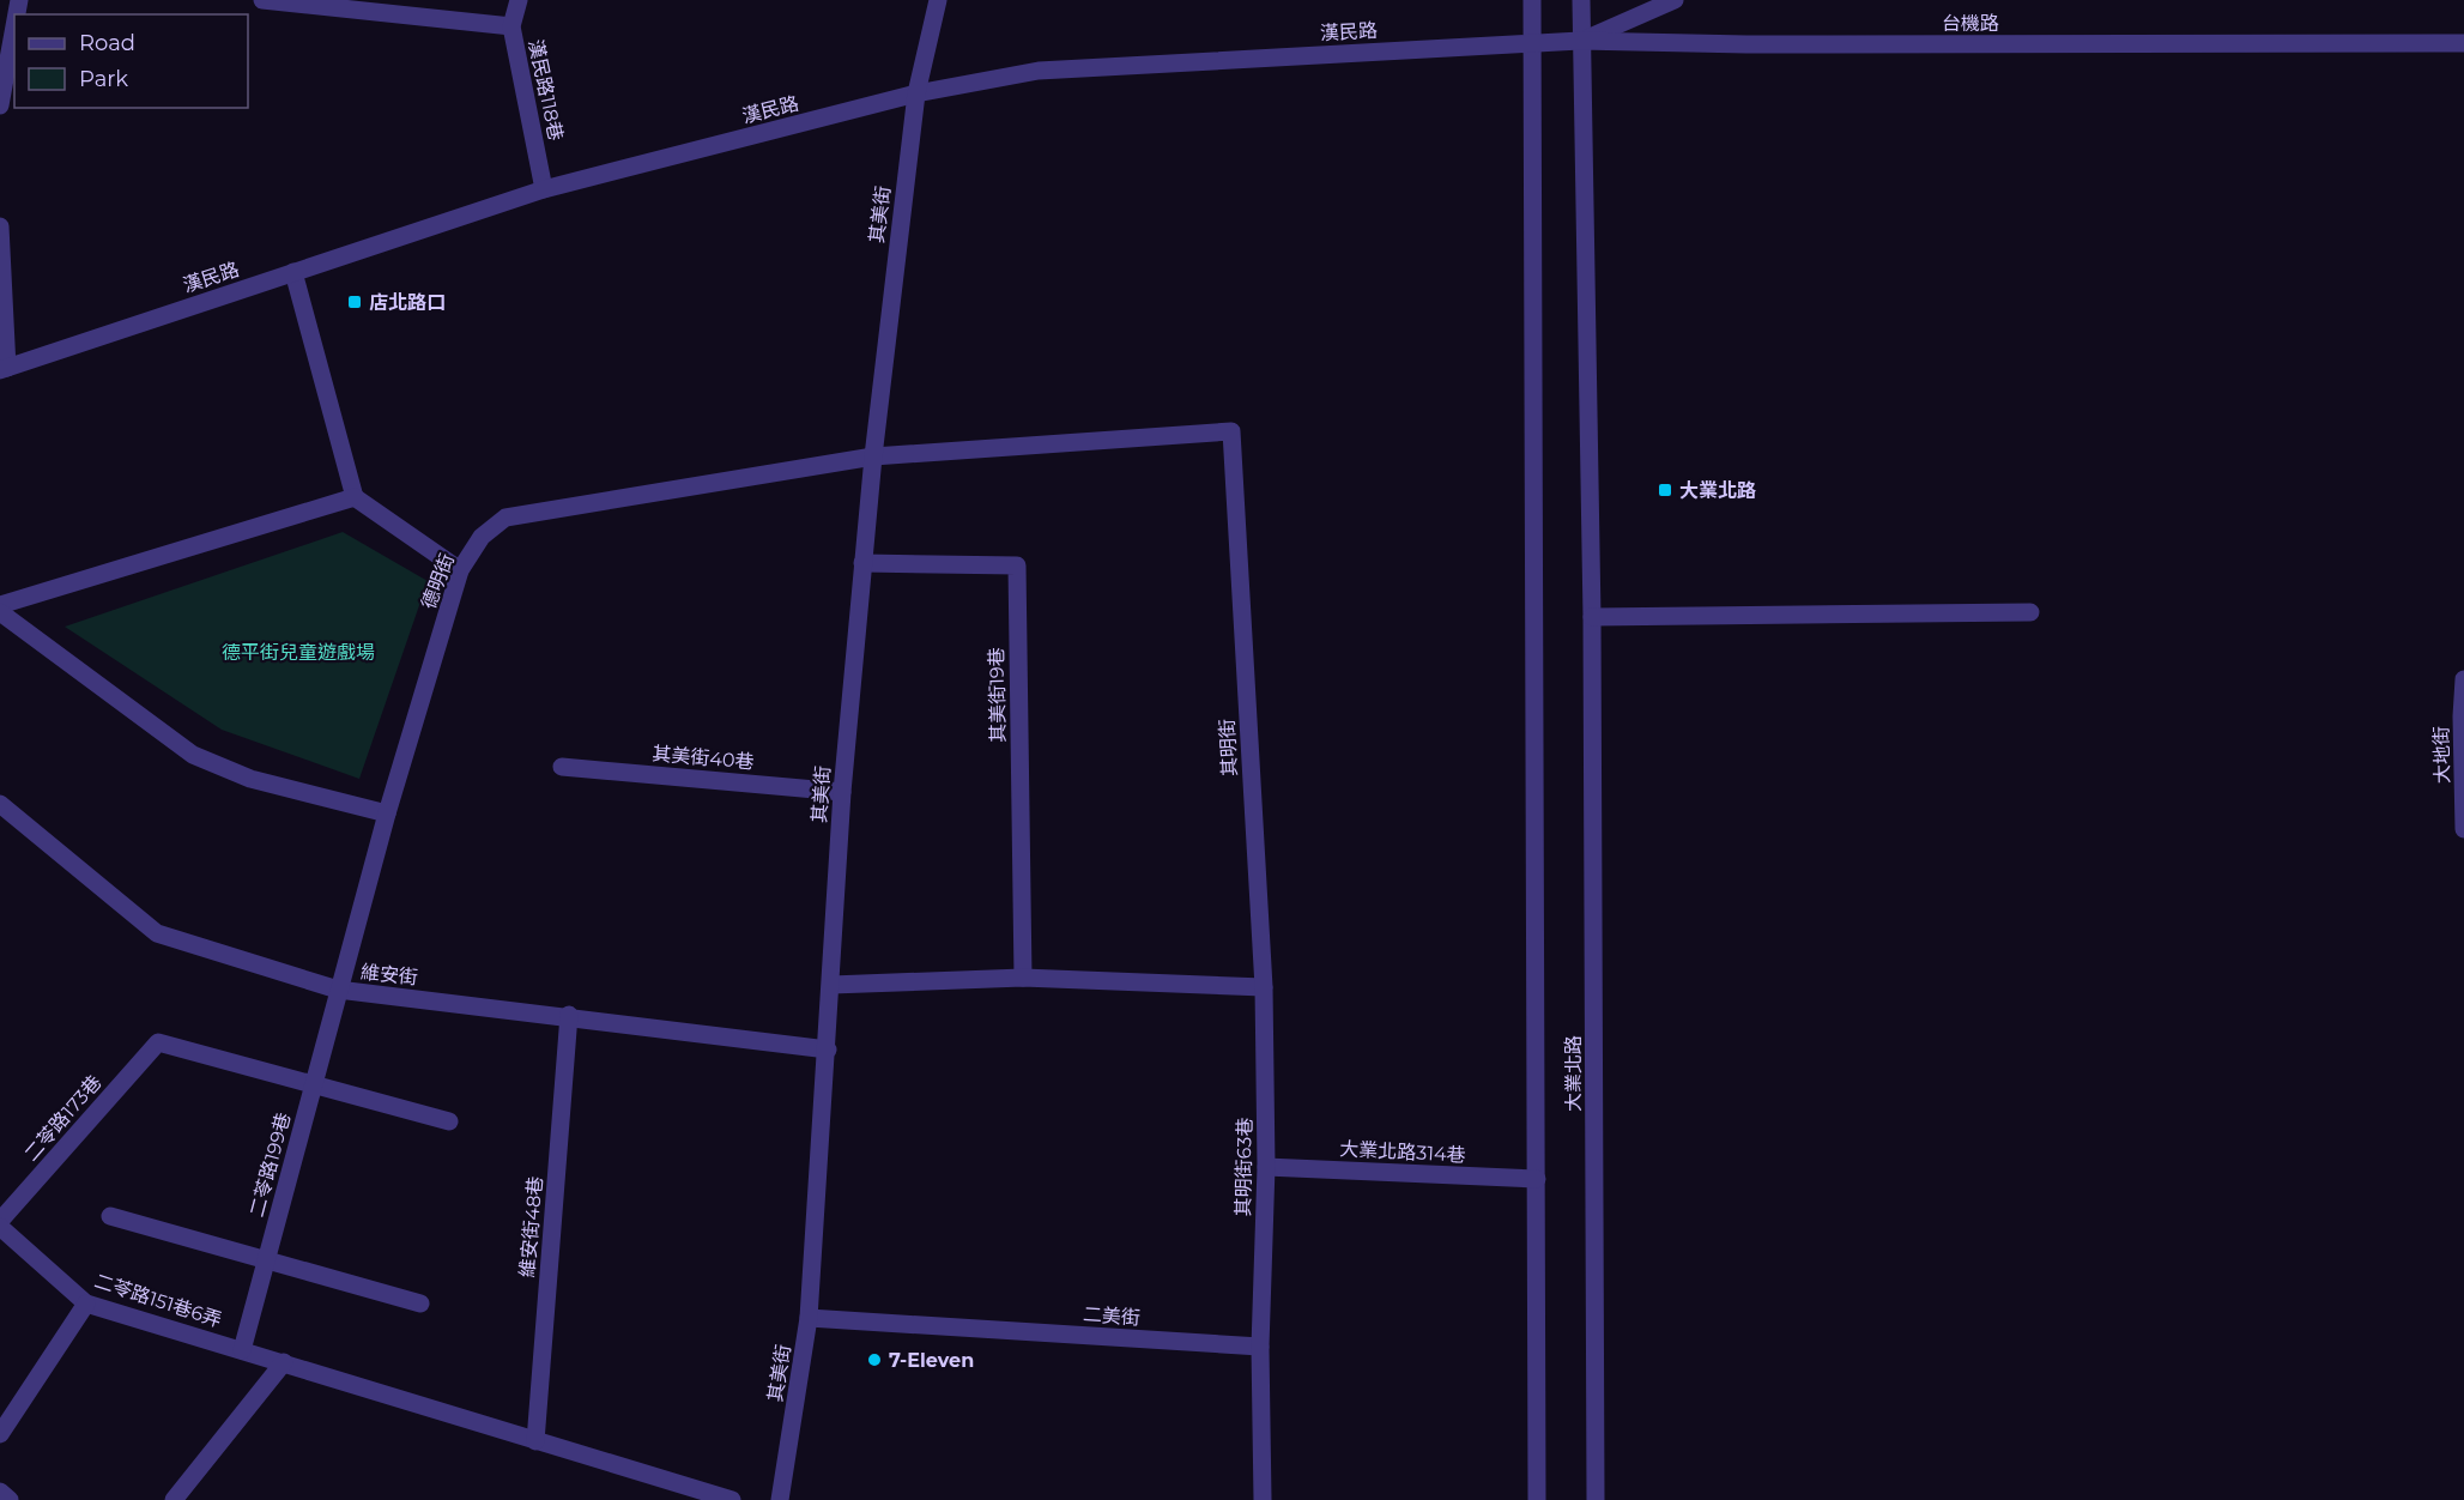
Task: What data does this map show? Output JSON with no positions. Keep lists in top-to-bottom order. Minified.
{"streets":{"street":["台機路","漢民路","漢民路118巷","其美街","德明街","其美街19巷","其明街","大地街","其美街40巷","維安街","大業北路","二苓路173巷","大業北路314巷","二苓路199巷","其明街63巷","維安街48巷","二苓路151巷6弄","二美街"]},"crossings":[["台機路","漢民路"],["台機路","大業北路"],["漢民路","漢民路118巷"],["漢民路","其美街"],["漢民路","大業北路"],["其美街","德明街"],["其美街","其美街19巷"],["其美街","其明街"],["其美街","其美街40巷"],["其美街","維安街"],["其美街","二美街"],["德明街","其明街"],["德明街","維安街"],["德明街","二苓路199巷"],["其明街","其明街63巷"],["維安街","二苓路199巷"],["維安街","維安街48巷"],["大業北路","大業北路314巷"],["二苓路173巷","二苓路199巷"],["二苓路173巷","二苓路151巷6弄"],["大業北路314巷","其明街63巷"],["二苓路199巷","二苓路151巷6弄"],["其明街63巷","二美街"],["維安街48巷","二苓路151巷6弄"]],"parks":["德平街兒童遊戲場"],"places":{"transit":["店北路口","大業北路"],"other":["7-Eleven"]},"legend":["Road","Park"]}
